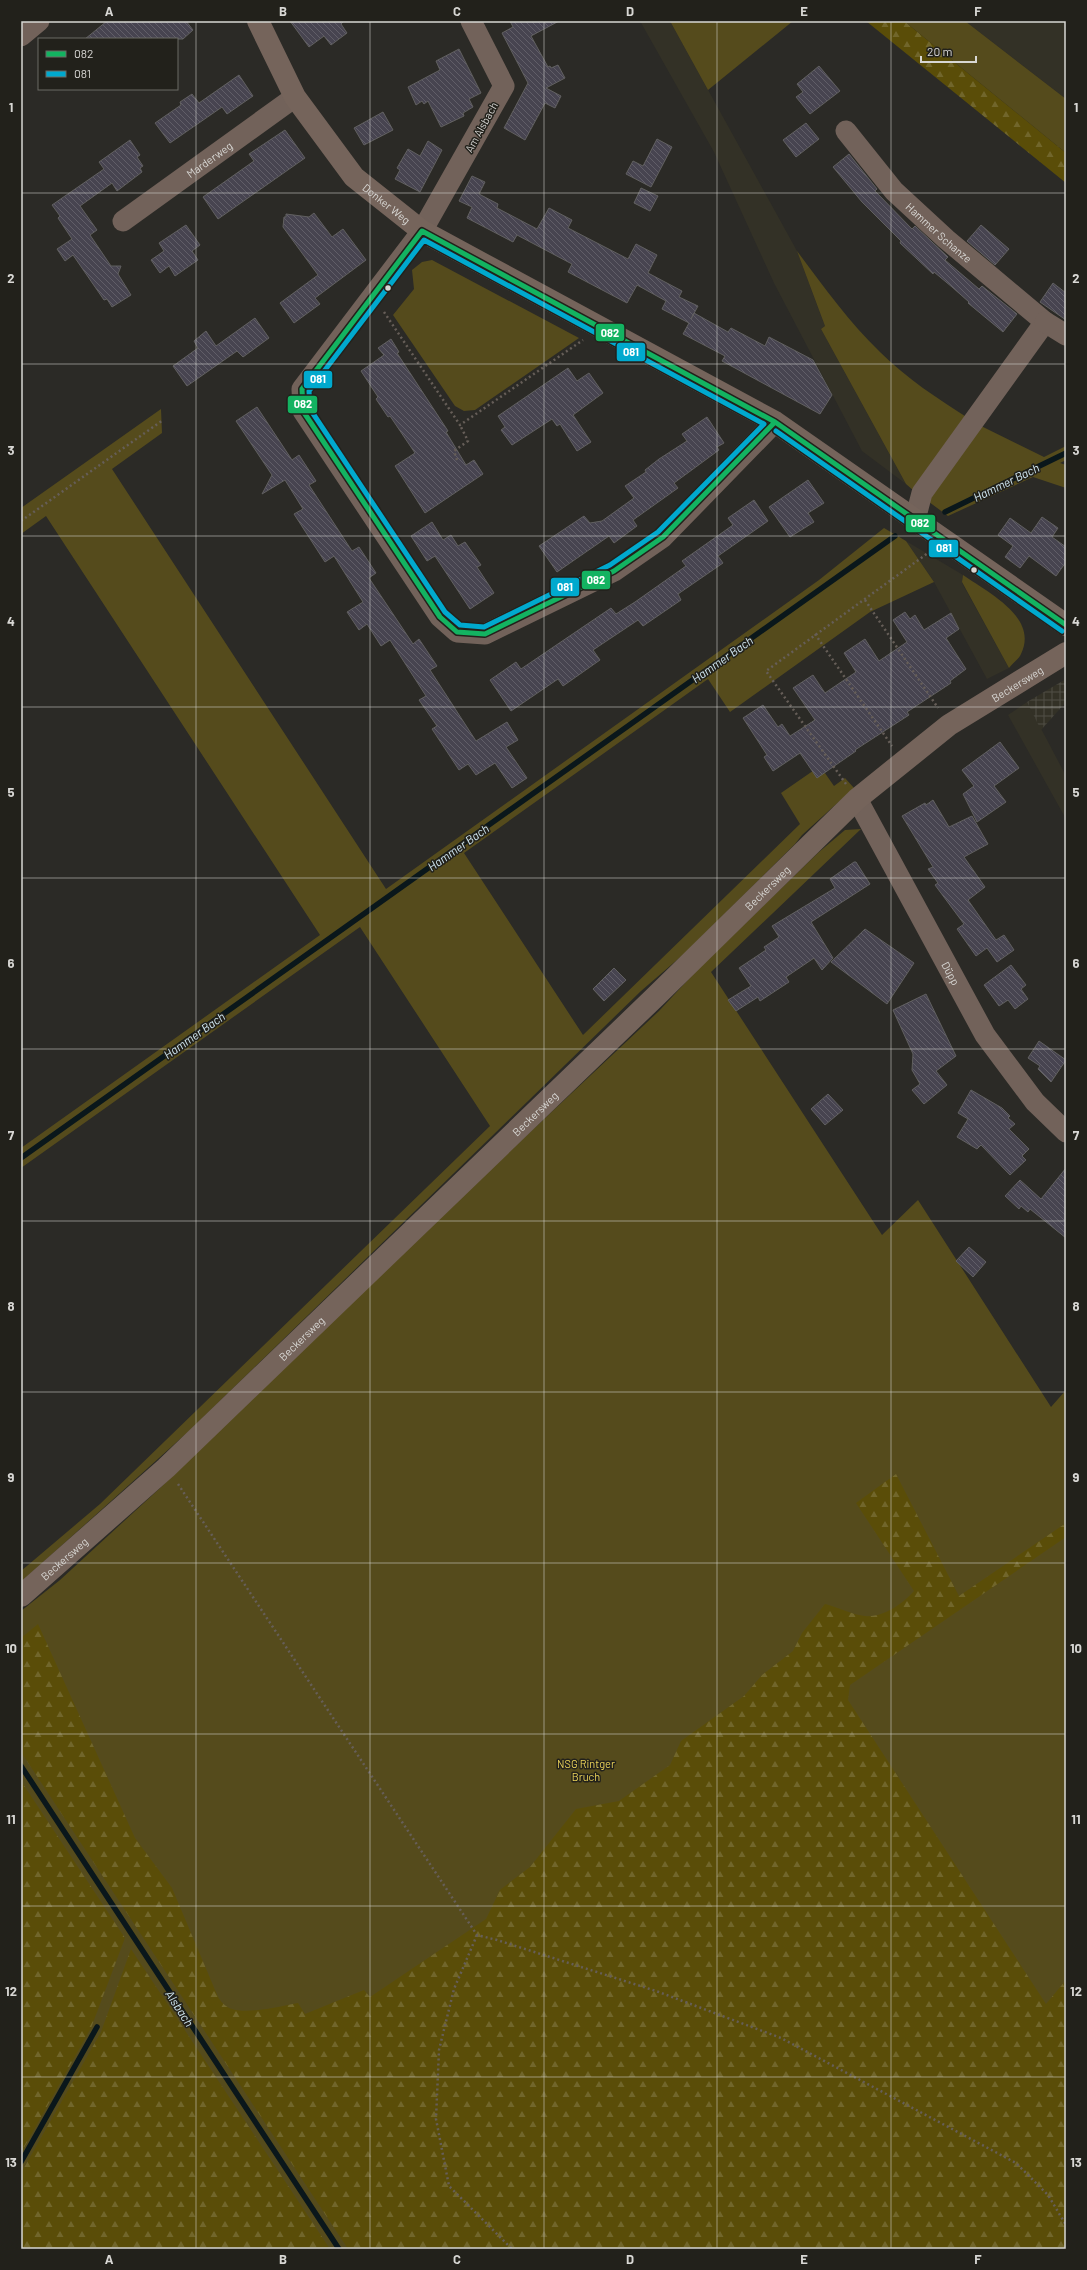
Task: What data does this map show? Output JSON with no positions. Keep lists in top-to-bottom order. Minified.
{"streets":{"street":["Am Alsbach","Marderweg","Donker Weg","Hammer Schanze","Beckersweg","Düpp"]},"crossings":[["Am Alsbach","Donker Weg"],["Marderweg","Donker Weg"],["Beckersweg","Düpp"]],"water":["Hammer Bach","Alsbach"],"parks":["NSG Rintger Bruch"],"lines":["transit line 082","transit line 081"],"legend":["082","081"],"scale_bar":"20 m","grid":{"columns":["A","B","C","D","E","F"],"rows":["1","2","3","4","5","6","7","8","9","10","11","12","13"]}}
